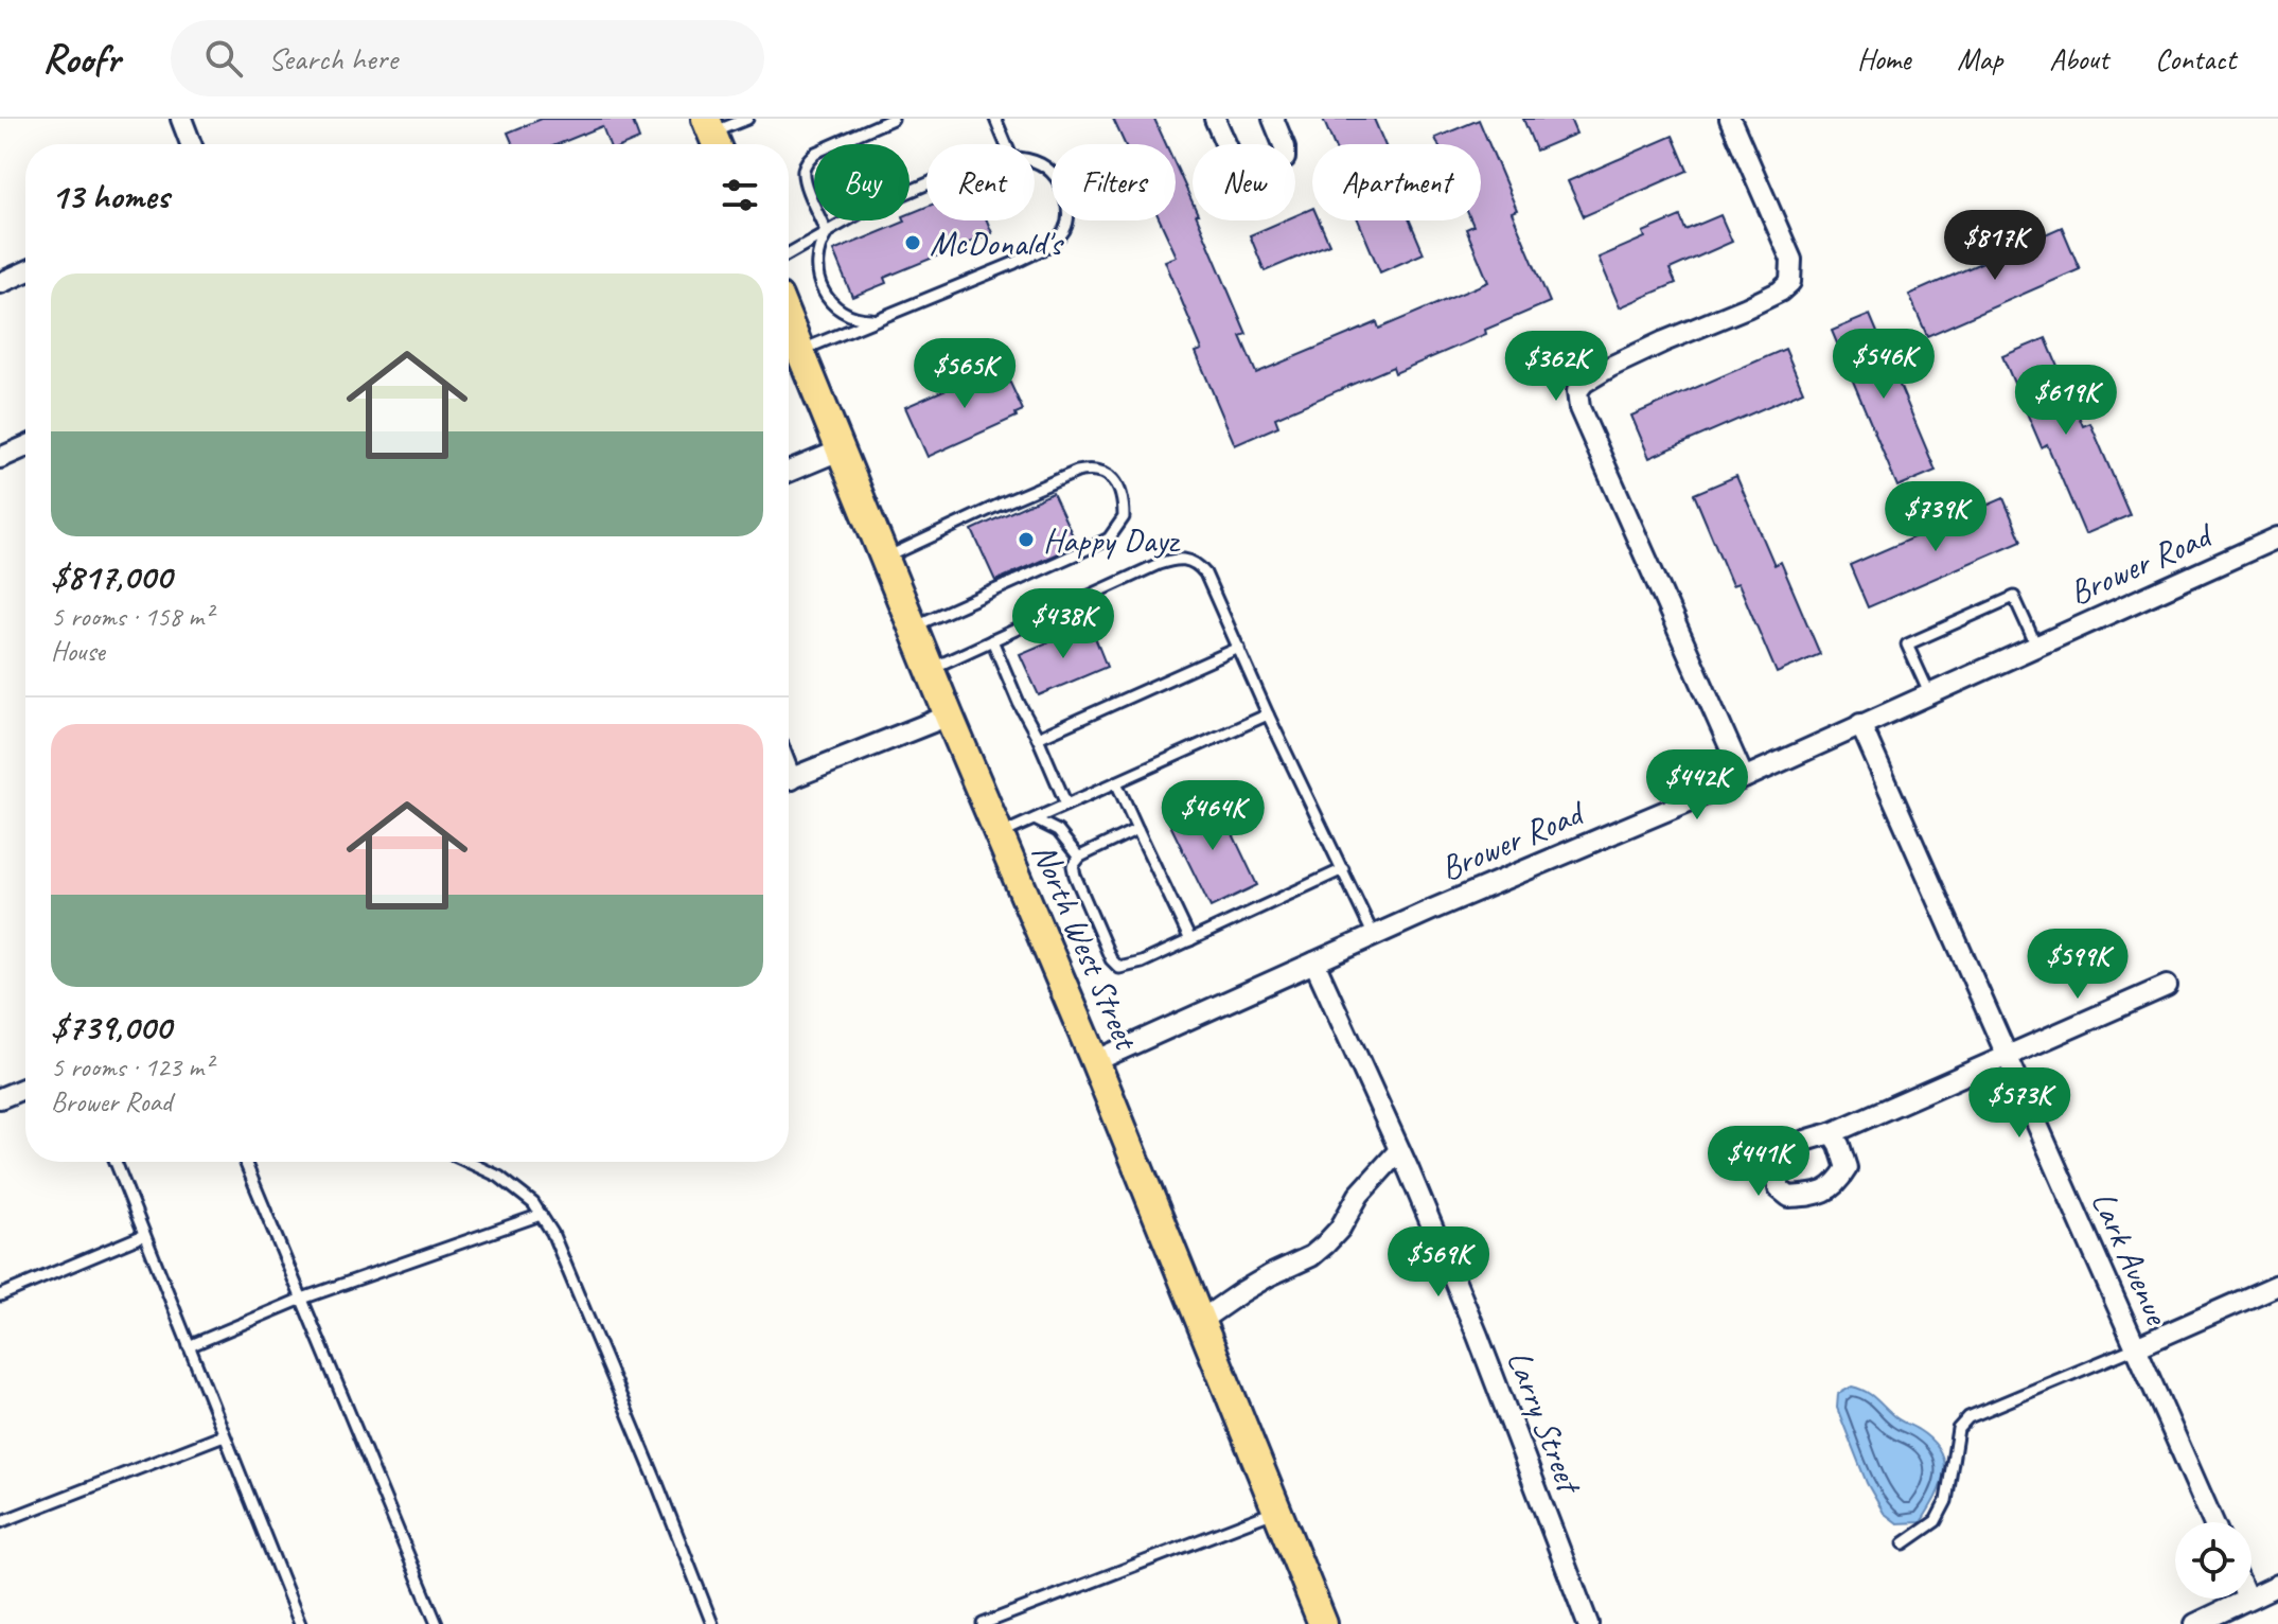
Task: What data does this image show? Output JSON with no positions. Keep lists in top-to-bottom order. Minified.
{"streets":{"main road":["North West Street"],"street":["Brower Road","Lark Avenue","Larry Street"]},"crossings":[["Brower Road","North West Street"],["Brower Road","Lark Avenue"],["Brower Road","Larry Street"]],"places":["McDonald's","Happy Dayz"],"page":{"header":"Roofr","search":"Search here","nav":["Home","Map","About","Contact"],"chip":["Buy","Rent","Filters","New","Apartment"],"heading":"13 homes","price":["$817K","$546K","$362K","$565K","$619K","$739K","$438K","$442K","$464K","$599K","$573K","$441K","$569K"],"list":[{"name":"$817,000","note":"5 rooms · 158 m² · House"},{"name":"$739,000","note":"5 rooms · 123 m² · Brower Road"}]}}
